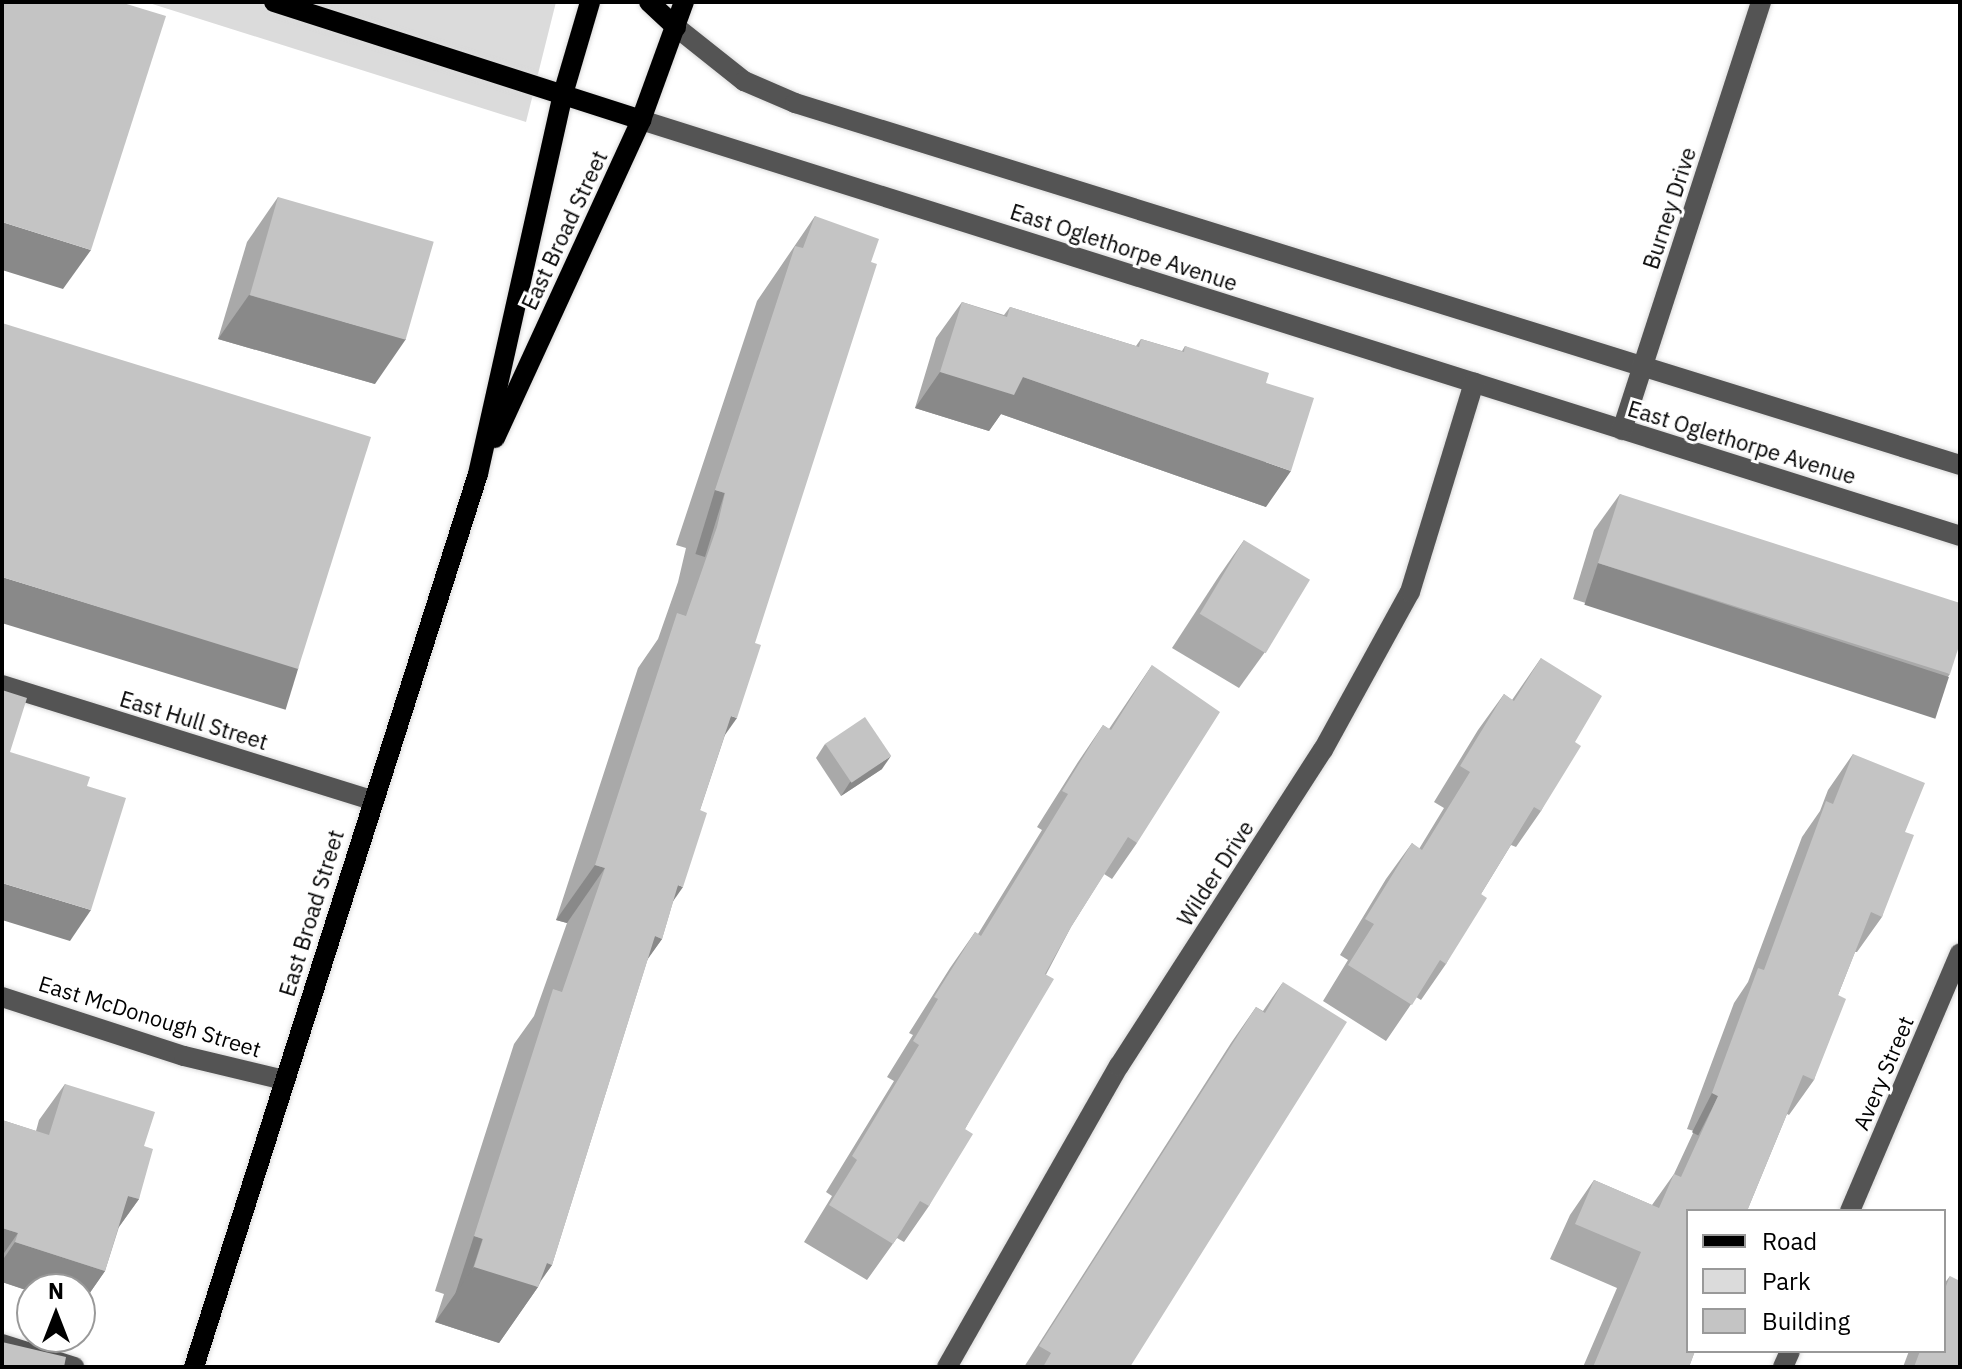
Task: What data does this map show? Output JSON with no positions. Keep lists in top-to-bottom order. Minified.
{"streets":{"main road":["East Broad Street","East Oglethorpe Avenue"],"street":["Burney Drive","East Hull Street","Wilder Drive","East McDonough Street","Avery Street"]},"crossings":[["Burney Drive","East Oglethorpe Avenue"],["East Broad Street","East Oglethorpe Avenue"],["East Broad Street","East Hull Street"],["East Broad Street","East McDonough Street"],["East Oglethorpe Avenue","Wilder Drive"]],"legend":["Road","Park","Building"],"north":"top"}
